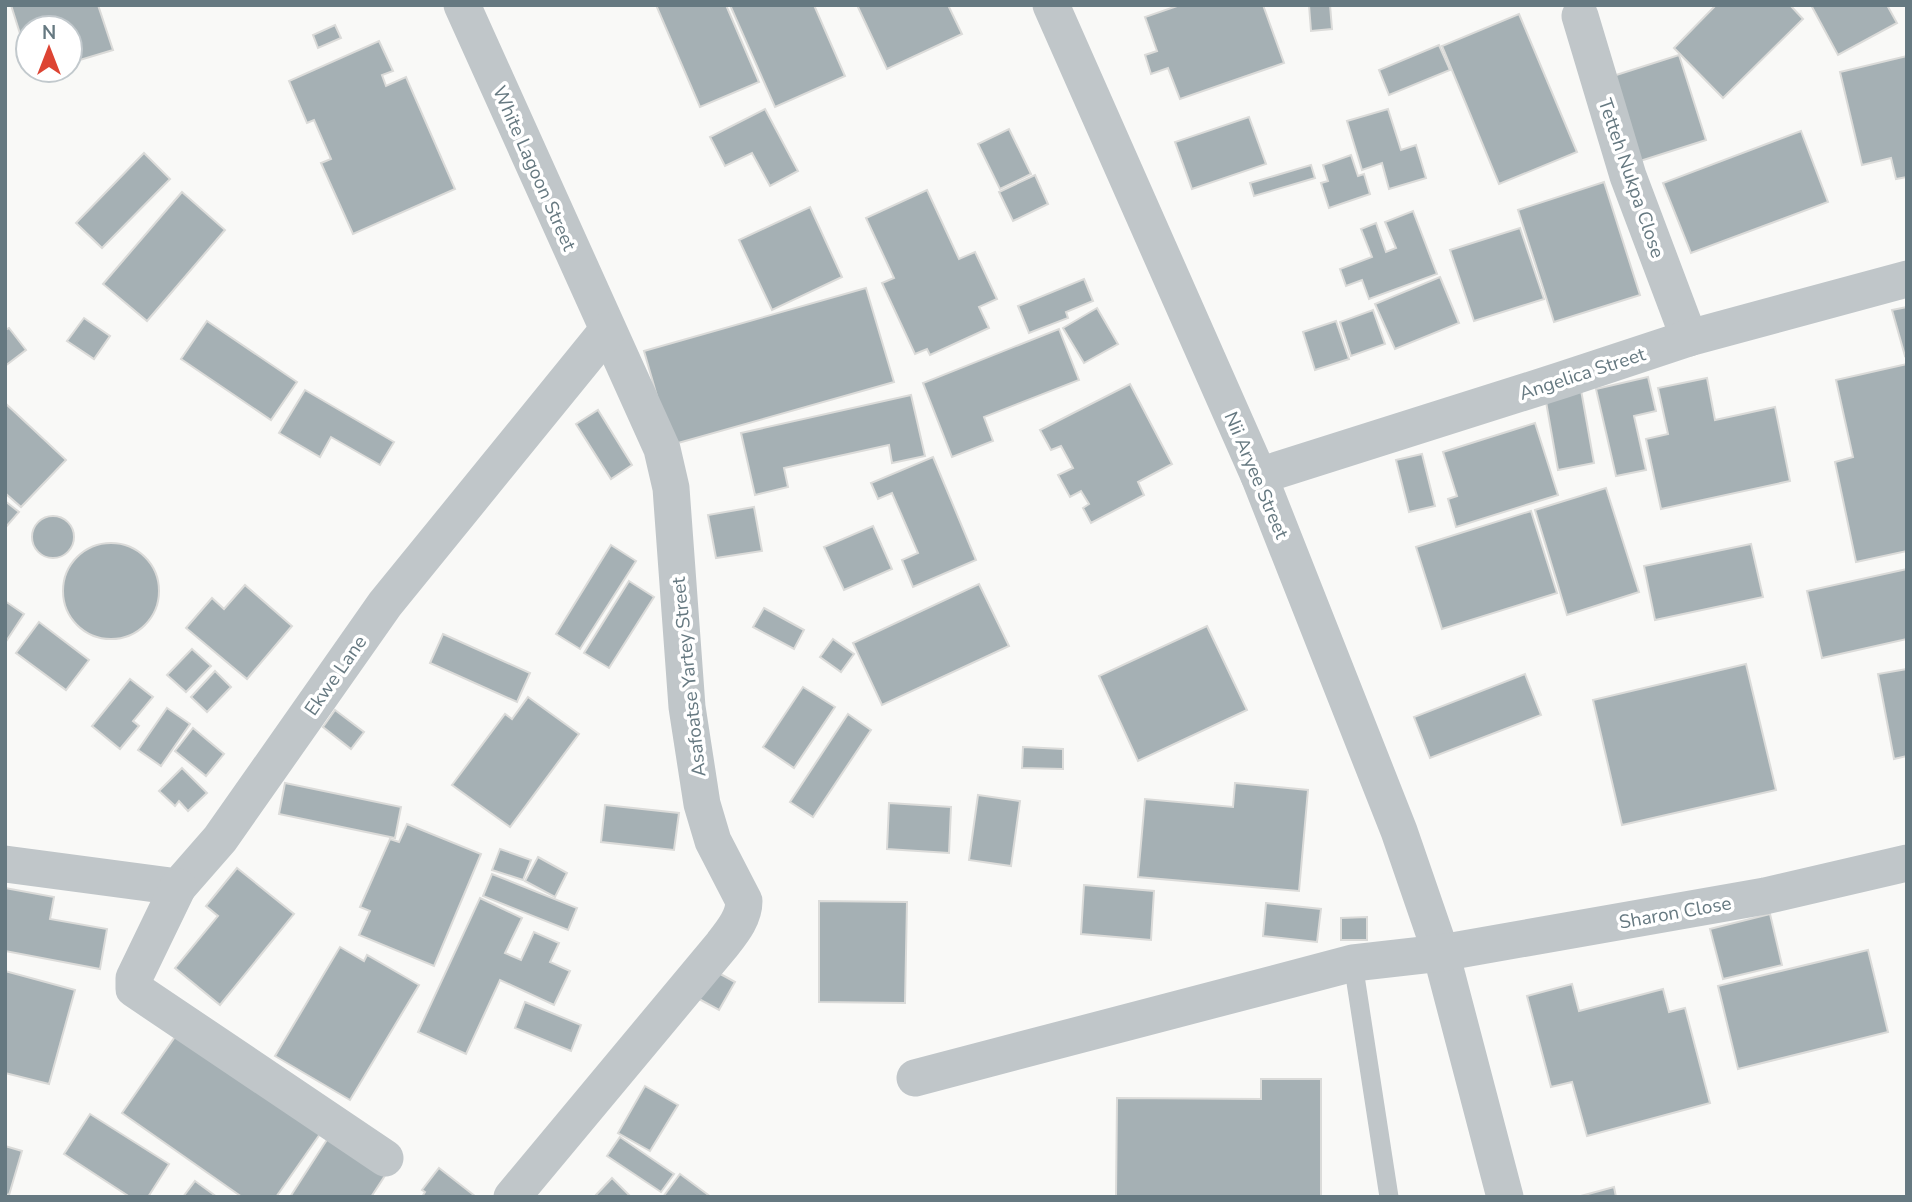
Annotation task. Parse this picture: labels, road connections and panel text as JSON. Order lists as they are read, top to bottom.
{
  "streets": {
    "street": [
      "White Lagoon Street",
      "Tetteh Nukpa Close",
      "Angelica Street",
      "Nii Aryee Street",
      "Ekwe Lane",
      "Asafoatse Yartey Street",
      "Sharon Close"
    ]
  },
  "crossings": [
    ["White Lagoon Street", "Ekwe Lane"],
    ["White Lagoon Street", "Asafoatse Yartey Street"],
    ["Tetteh Nukpa Close", "Angelica Street"],
    ["Angelica Street", "Nii Aryee Street"],
    ["Nii Aryee Street", "Sharon Close"],
    ["Ekwe Lane", "Asafoatse Yartey Street"]
  ],
  "north": "top"
}
